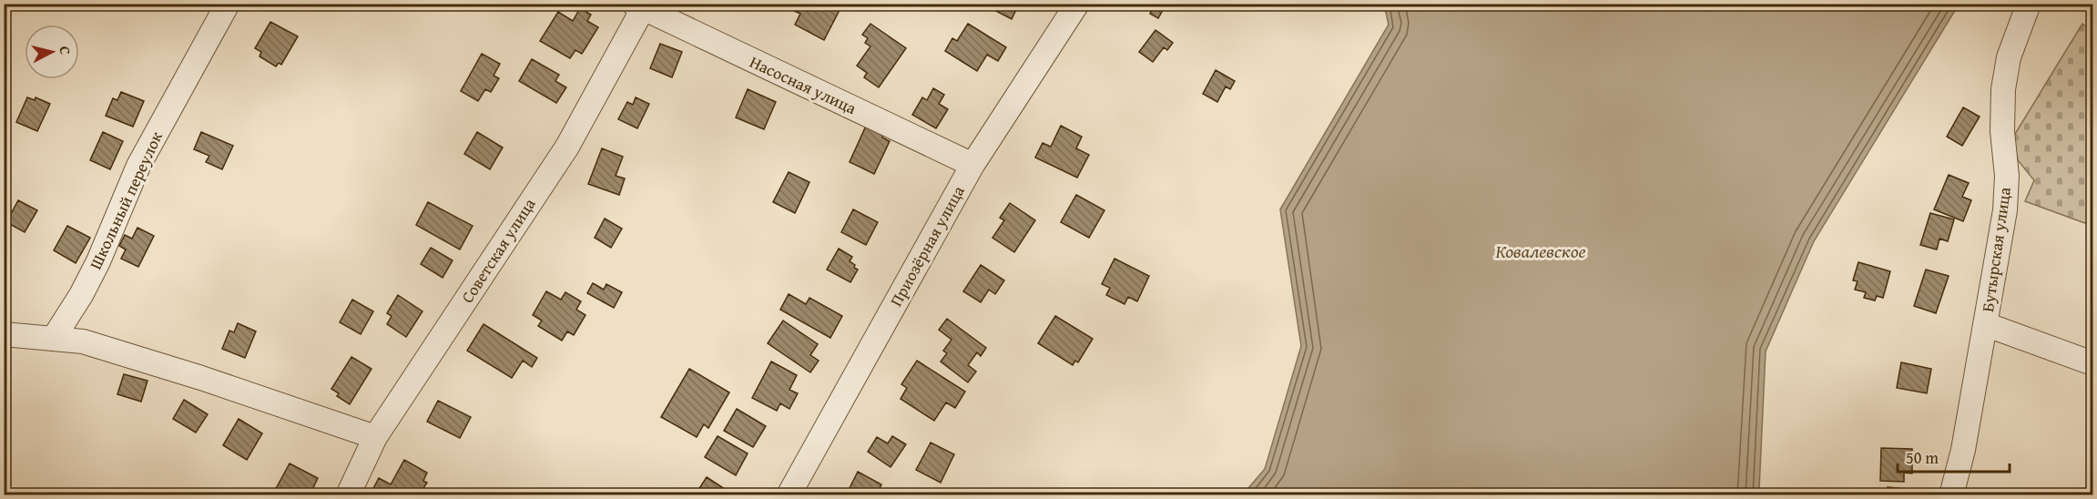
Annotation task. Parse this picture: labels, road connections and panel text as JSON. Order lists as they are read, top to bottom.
{
  "streets": {
    "street": [
      "Насосная улица",
      "Школьный переулок",
      "Приозёрная улица",
      "Бутырская улица",
      "Советская улица"
    ]
  },
  "crossings": [
    ["Насосная улица", "Приозёрная улица"],
    ["Насосная улица", "Советская улица"]
  ],
  "water": ["Ковалевское"],
  "scale_bar": "50 m",
  "north": "right"
}
